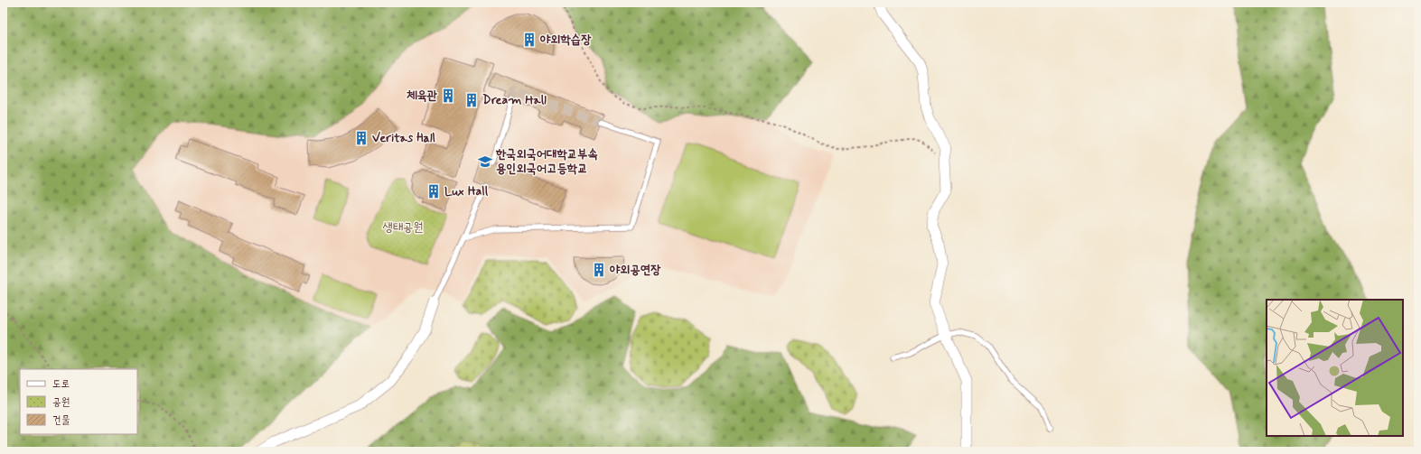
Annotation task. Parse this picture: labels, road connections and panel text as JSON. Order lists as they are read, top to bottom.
{
  "parks": ["생태공원"],
  "places": {
    "building": [
      "야외학습장",
      "체육관",
      "Dream Hall",
      "Veritas Hall",
      "Lux Hall",
      "야외공연장"
    ],
    "school or university": ["한국외국어대학교부속 용인외국어고등학교"]
  },
  "legend": ["도로", "공원", "건물"]
}
